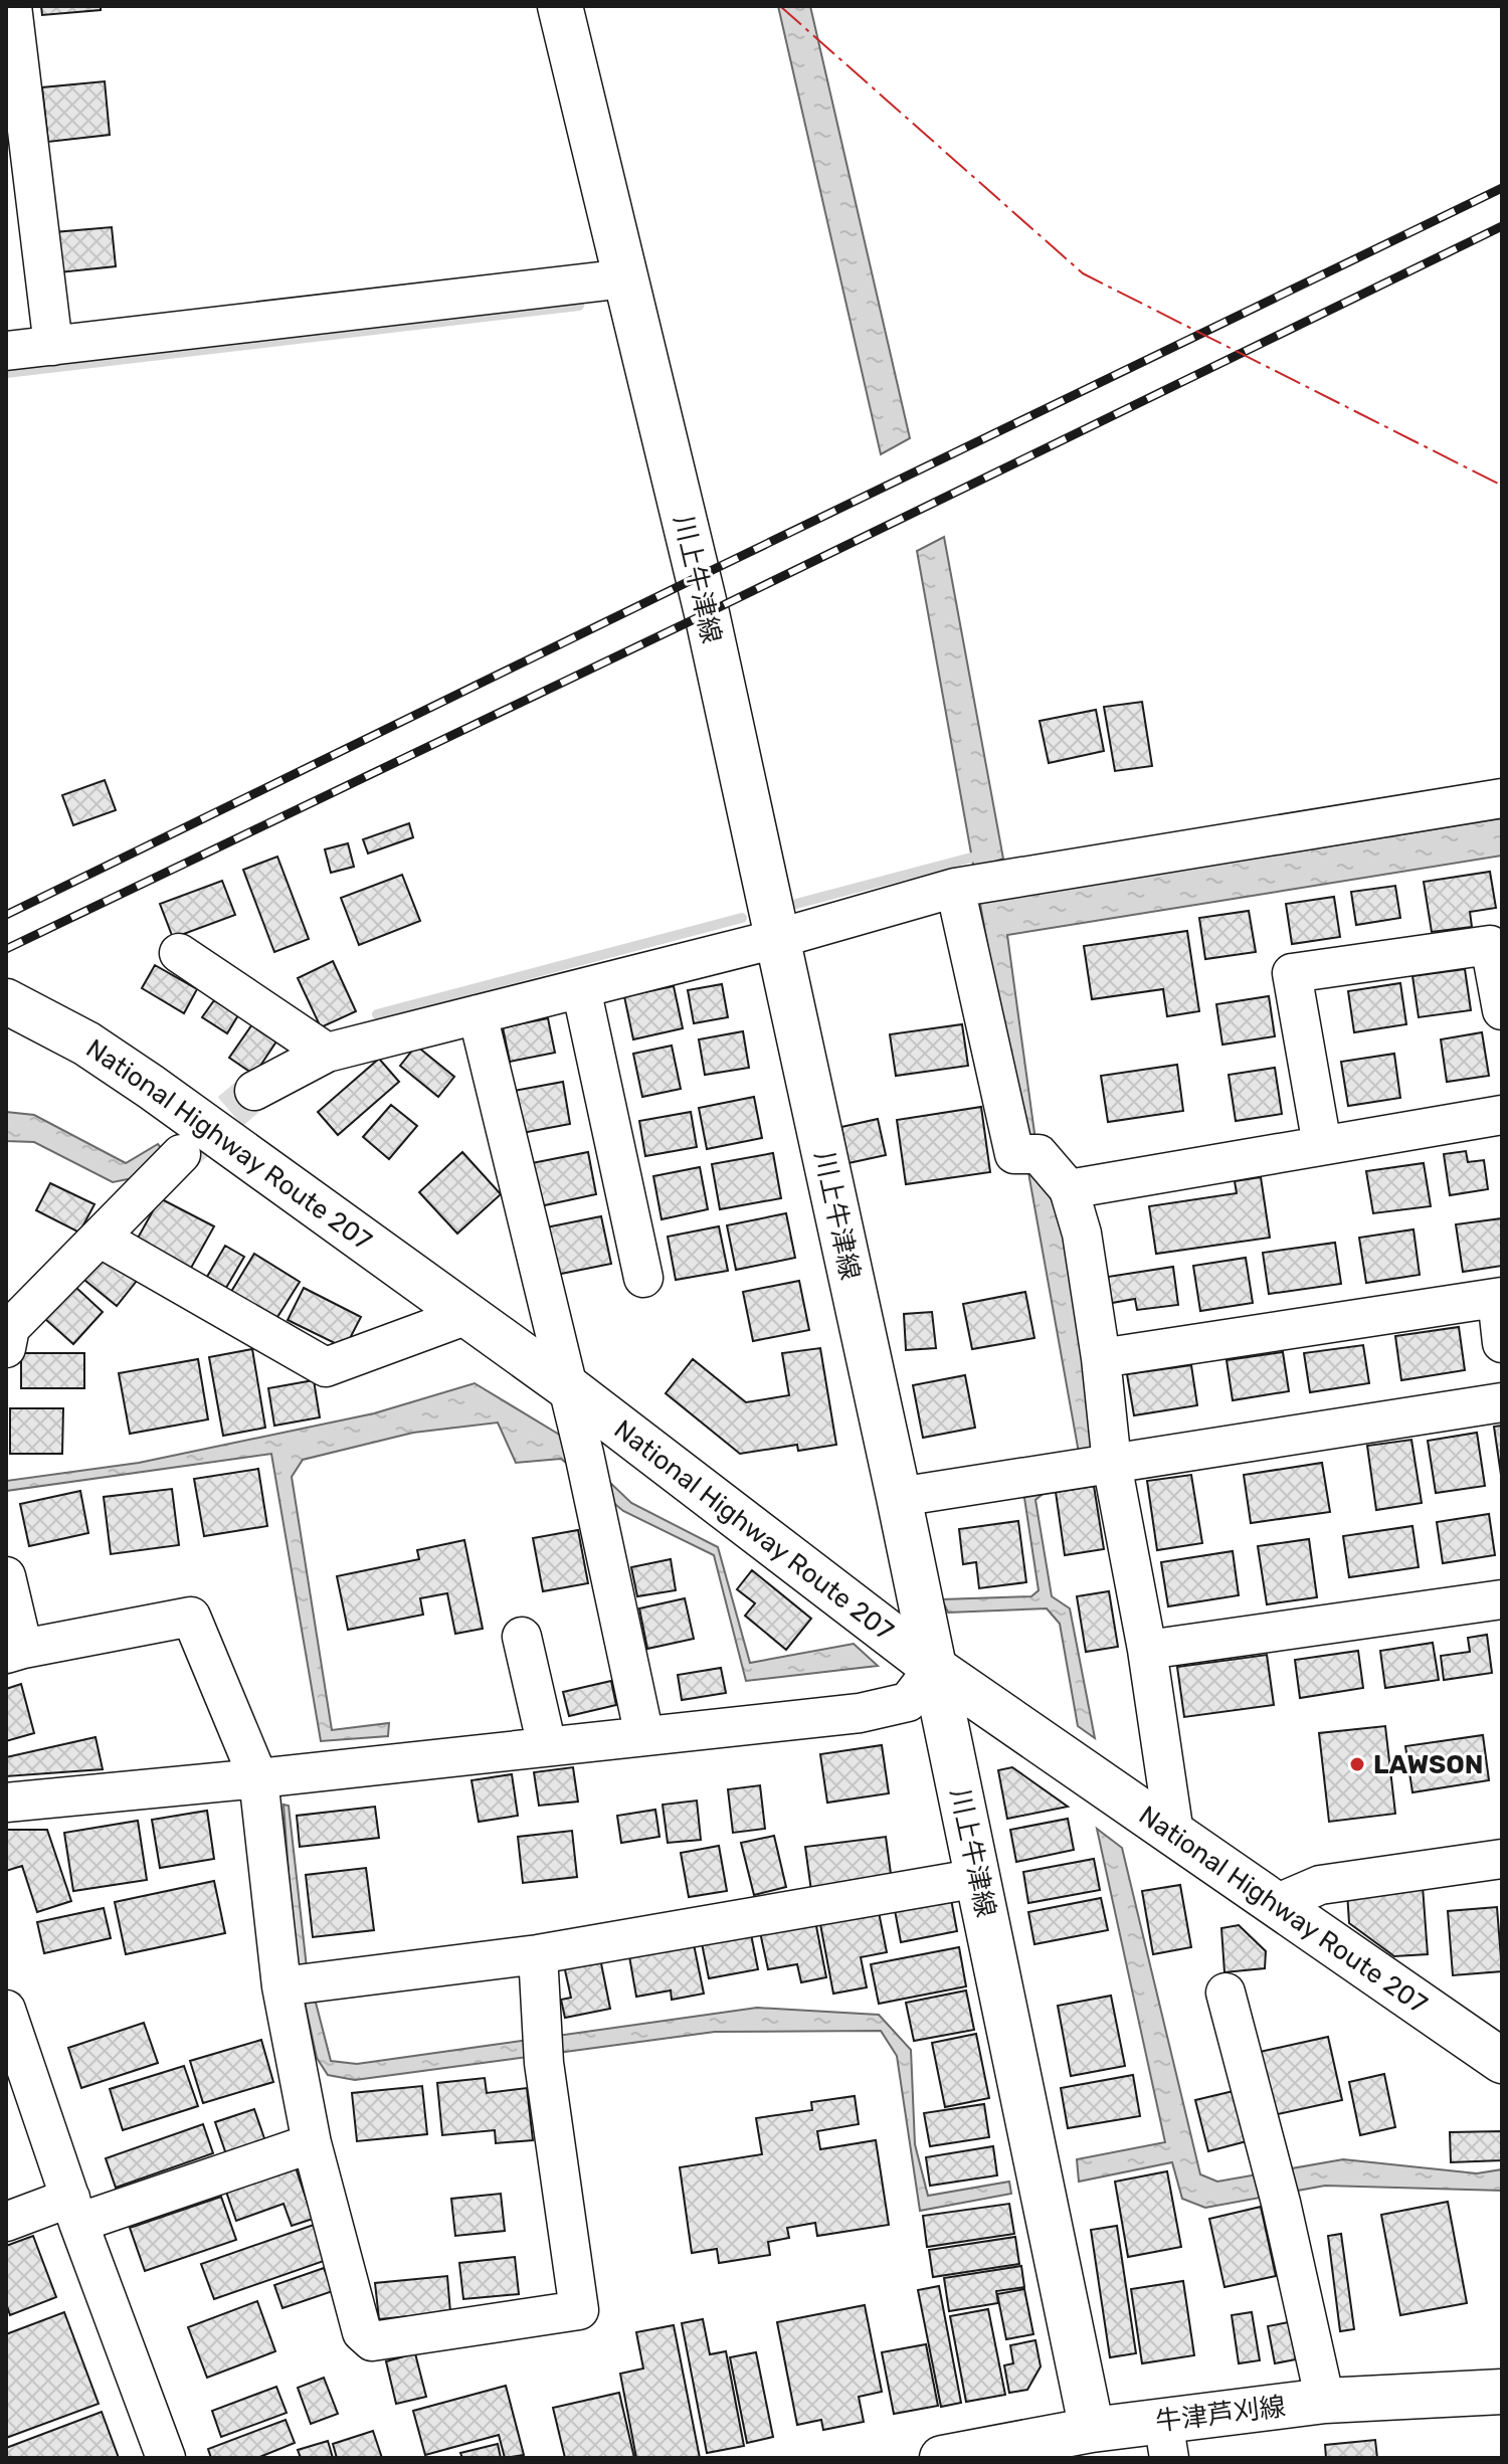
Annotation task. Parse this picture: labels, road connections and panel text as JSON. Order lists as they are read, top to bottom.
{
  "streets": {
    "main road": ["川上牛津線", "National Highway Route 207", "牛津芦刈線"]
  },
  "crossings": [
    ["川上牛津線", "National Highway Route 207"],
    ["川上牛津線", "牛津芦刈線"]
  ],
  "places": ["LAWSON"]
}
